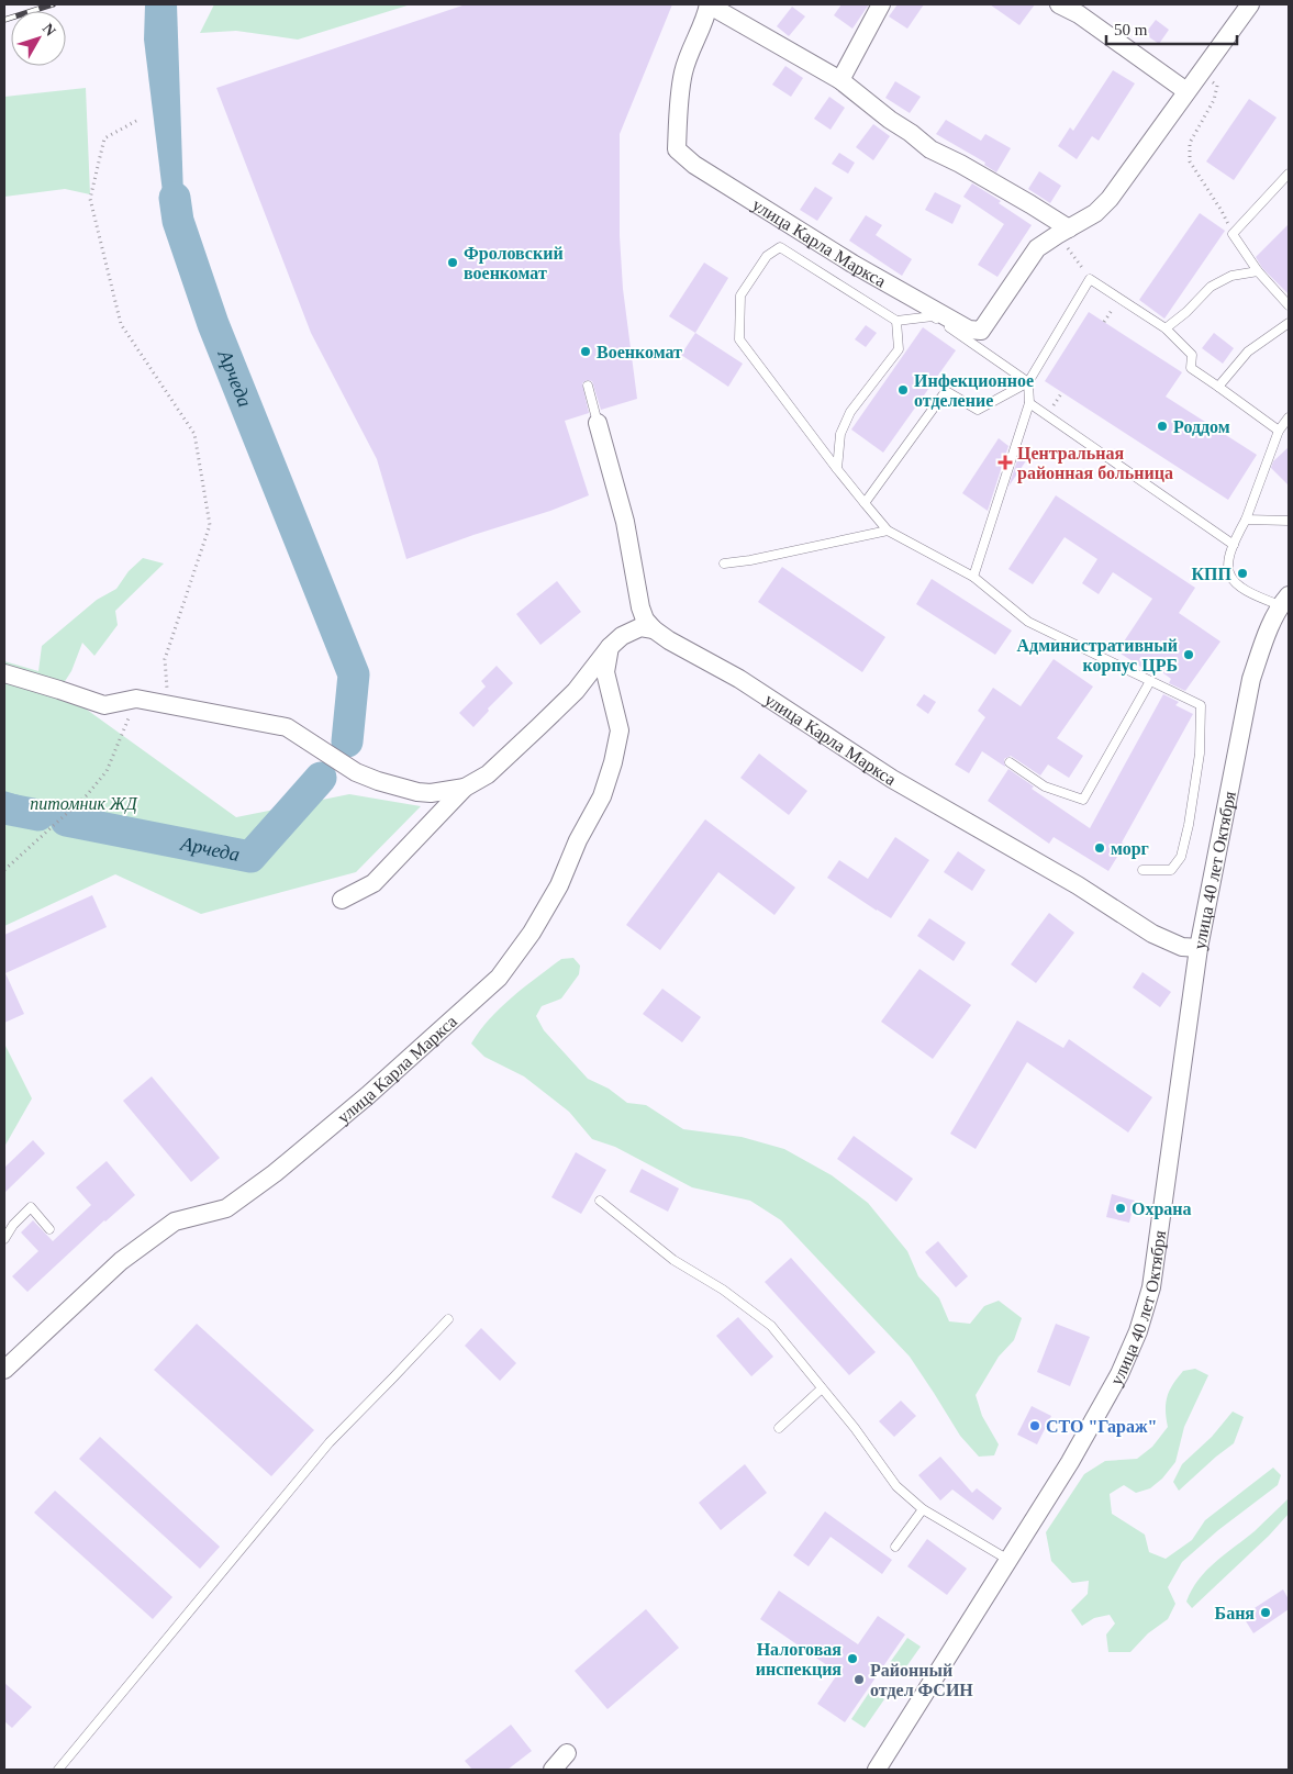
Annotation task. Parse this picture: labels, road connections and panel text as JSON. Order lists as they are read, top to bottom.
{
  "streets": {
    "street": ["улица Карла Маркса", "улица 40 лет Октября"]
  },
  "crossings": [
    ["улица Карла Маркса", "улица 40 лет Октября"]
  ],
  "water": ["Арчеда"],
  "parks": ["питомник ЖД"],
  "places": {
    "other": [
      "Фроловский военкомат",
      "Военкомат",
      "Инфекционное отделение",
      "Роддом",
      "КПП",
      "Административный корпус ЦРБ",
      "морг",
      "Охрана",
      "СТО \"Гараж\"",
      "Баня",
      "Налоговая инспекция",
      "Районный отдел ФСИН"
    ],
    "health": ["Центральная районная больница"]
  },
  "scale_bar": "50 m",
  "north": "top right"
}
